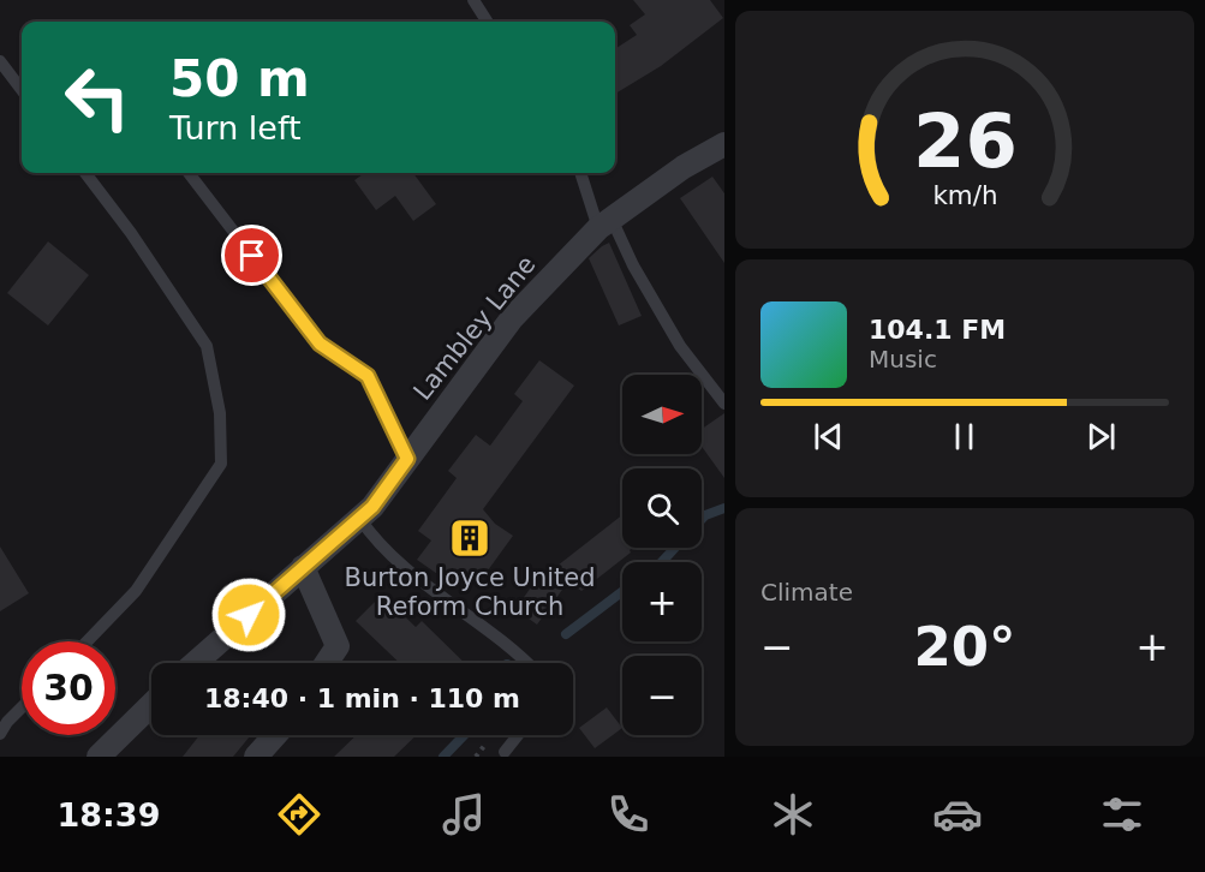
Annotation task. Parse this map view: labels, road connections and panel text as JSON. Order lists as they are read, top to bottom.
{
  "streets": {
    "street": ["Lambley Lane"]
  },
  "places": {
    "building": ["Burton Joyce United Reform Church"]
  },
  "north": "right",
  "page": {
    "turn": ["50 m", "Turn left"],
    "song": ["104.1 FM", "Music"],
    "map_buttons": ["+", "−"],
    "tile": "Climate",
    "heat": ["−", "20°", "+"],
    "limit": "30",
    "trip": "18:40 · 1 min · 110 m",
    "tabs": "18:39",
    "gauge": ["26", "km/h"]
  }
}
